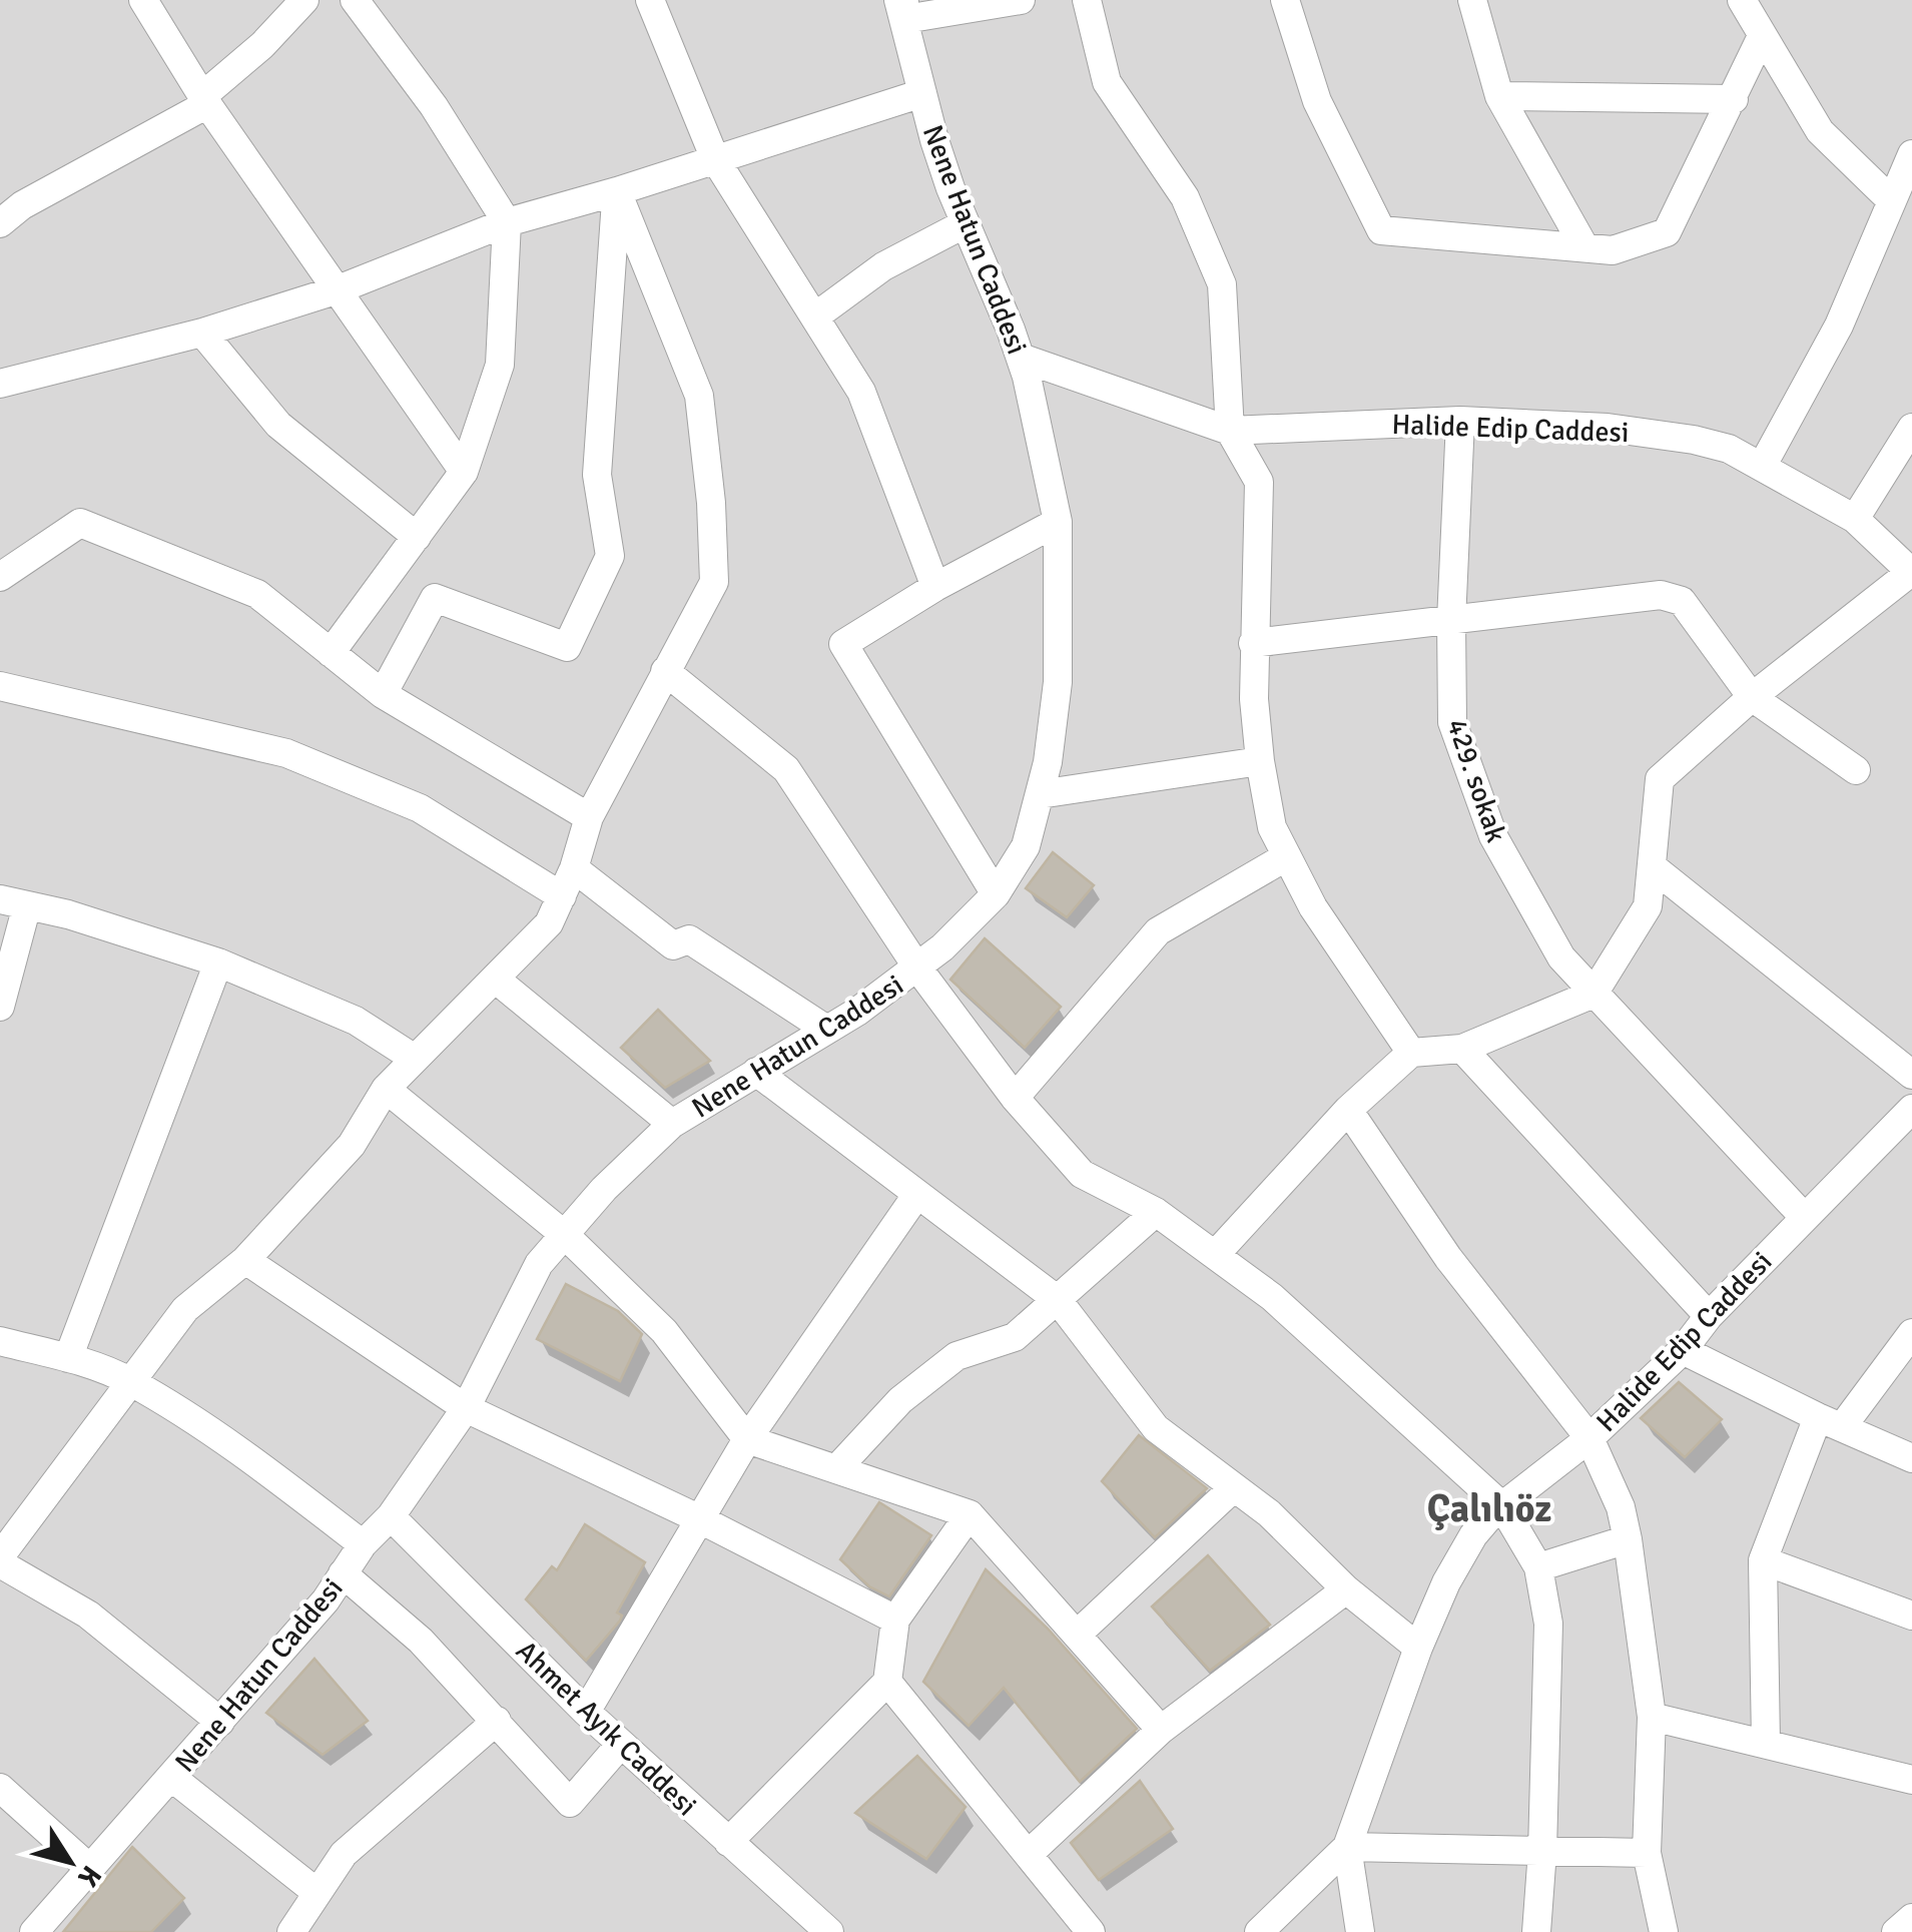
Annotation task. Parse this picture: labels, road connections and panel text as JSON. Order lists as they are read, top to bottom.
{
  "streets": {
    "street": [
      "Nene Hatun Caddesi",
      "Halide Edip Caddesi",
      "429. sokak",
      "Ahmet Ayık Caddesi"
    ]
  },
  "crossings": [
    ["Nene Hatun Caddesi", "Halide Edip Caddesi"],
    ["Nene Hatun Caddesi", "Ahmet Ayık Caddesi"],
    ["Halide Edip Caddesi", "429. sokak"]
  ],
  "districts": ["Çalılıöz"],
  "north": "bottom right"
}
